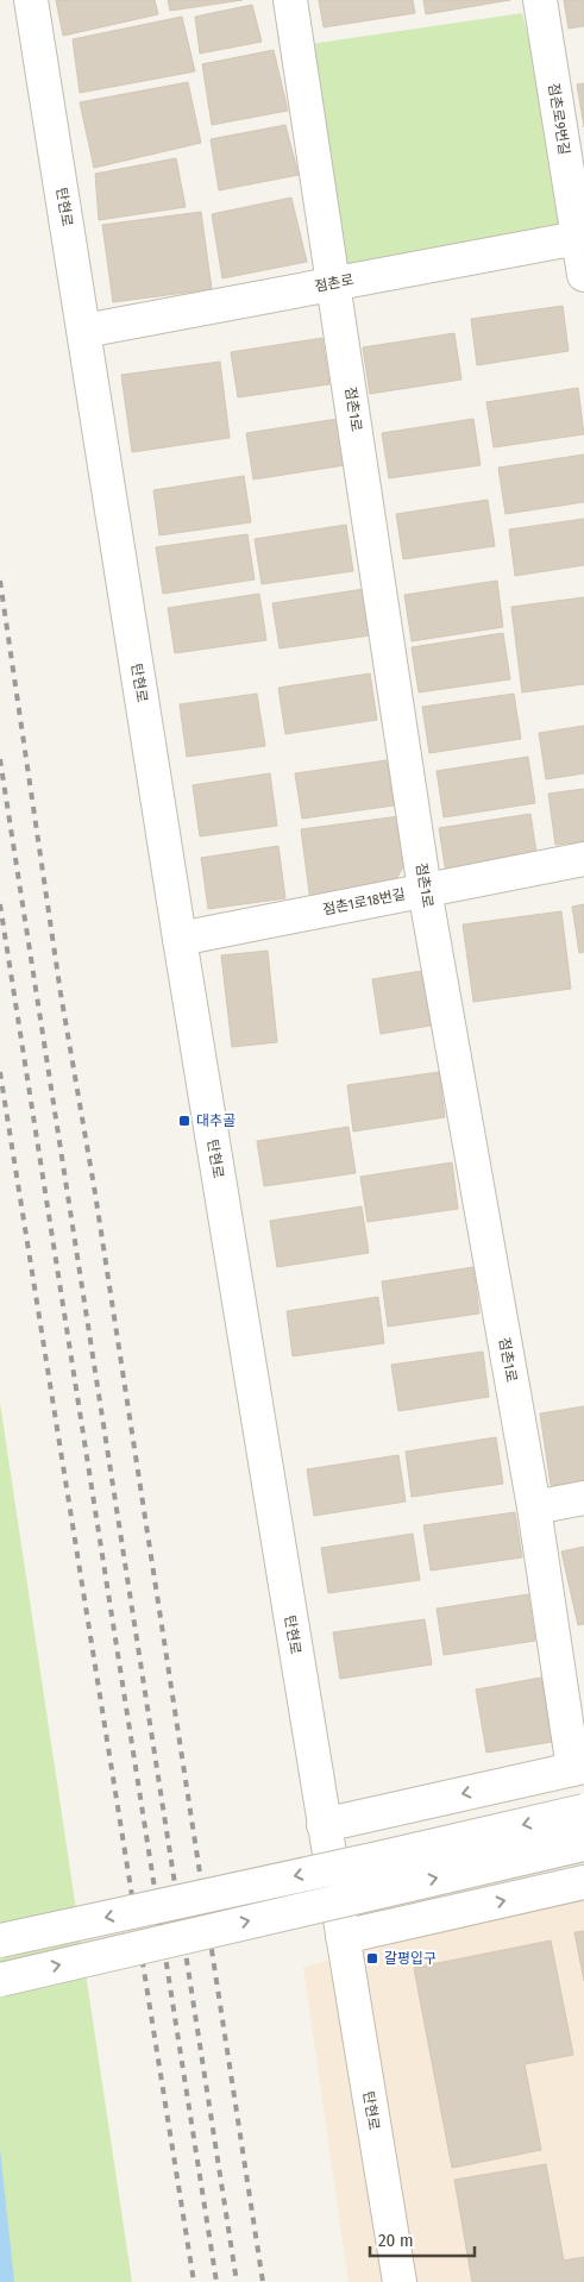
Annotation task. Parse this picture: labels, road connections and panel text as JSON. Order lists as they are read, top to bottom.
{
  "streets": {
    "street": [
      "점촌로9번길",
      "탄현로",
      "점촌로",
      "점촌1로",
      "점촌1로18번길"
    ]
  },
  "crossings": [
    ["점촌로9번길", "점촌로"],
    ["탄현로", "점촌로"],
    ["탄현로", "점촌1로18번길"],
    ["점촌로", "점촌1로"],
    ["점촌1로", "점촌1로18번길"]
  ],
  "places": {
    "transit": ["대추골", "갈평입구"]
  },
  "scale_bar": "20 m"
}
